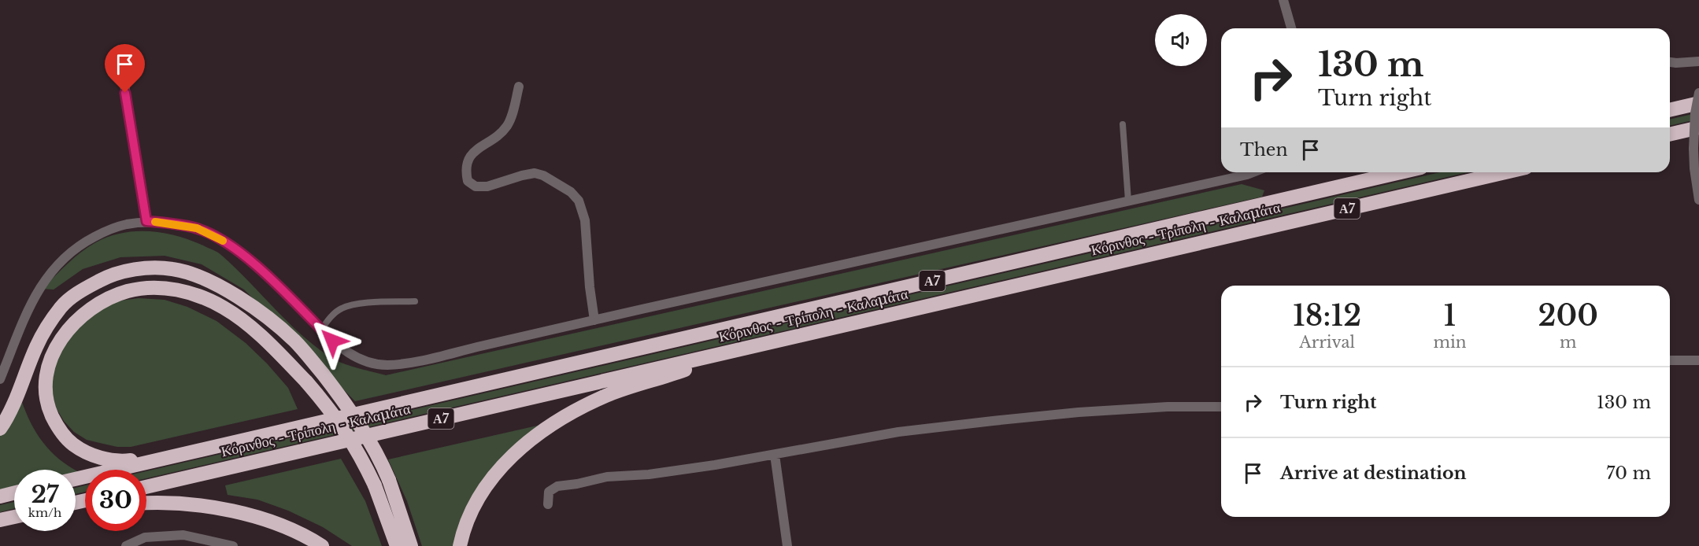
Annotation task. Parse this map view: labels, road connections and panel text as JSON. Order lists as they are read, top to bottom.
{
  "streets": {
    "highway": ["Α7", "Κόρινθος - Τρίπολη - Καλαμάτα"]
  },
  "page": {
    "turn": ["130 m", "Turn right"],
    "then": "Then",
    "eta": [
      "18:12",
      "Arrival",
      "1",
      "min",
      "200",
      "m"
    ],
    "list": [
      {
        "name": "Turn right",
        "value": "130 m"
      },
      {
        "name": "Arrive at destination",
        "value": "70 m"
      }
    ],
    "speed": "27 km/h",
    "limit": "30"
  }
}
